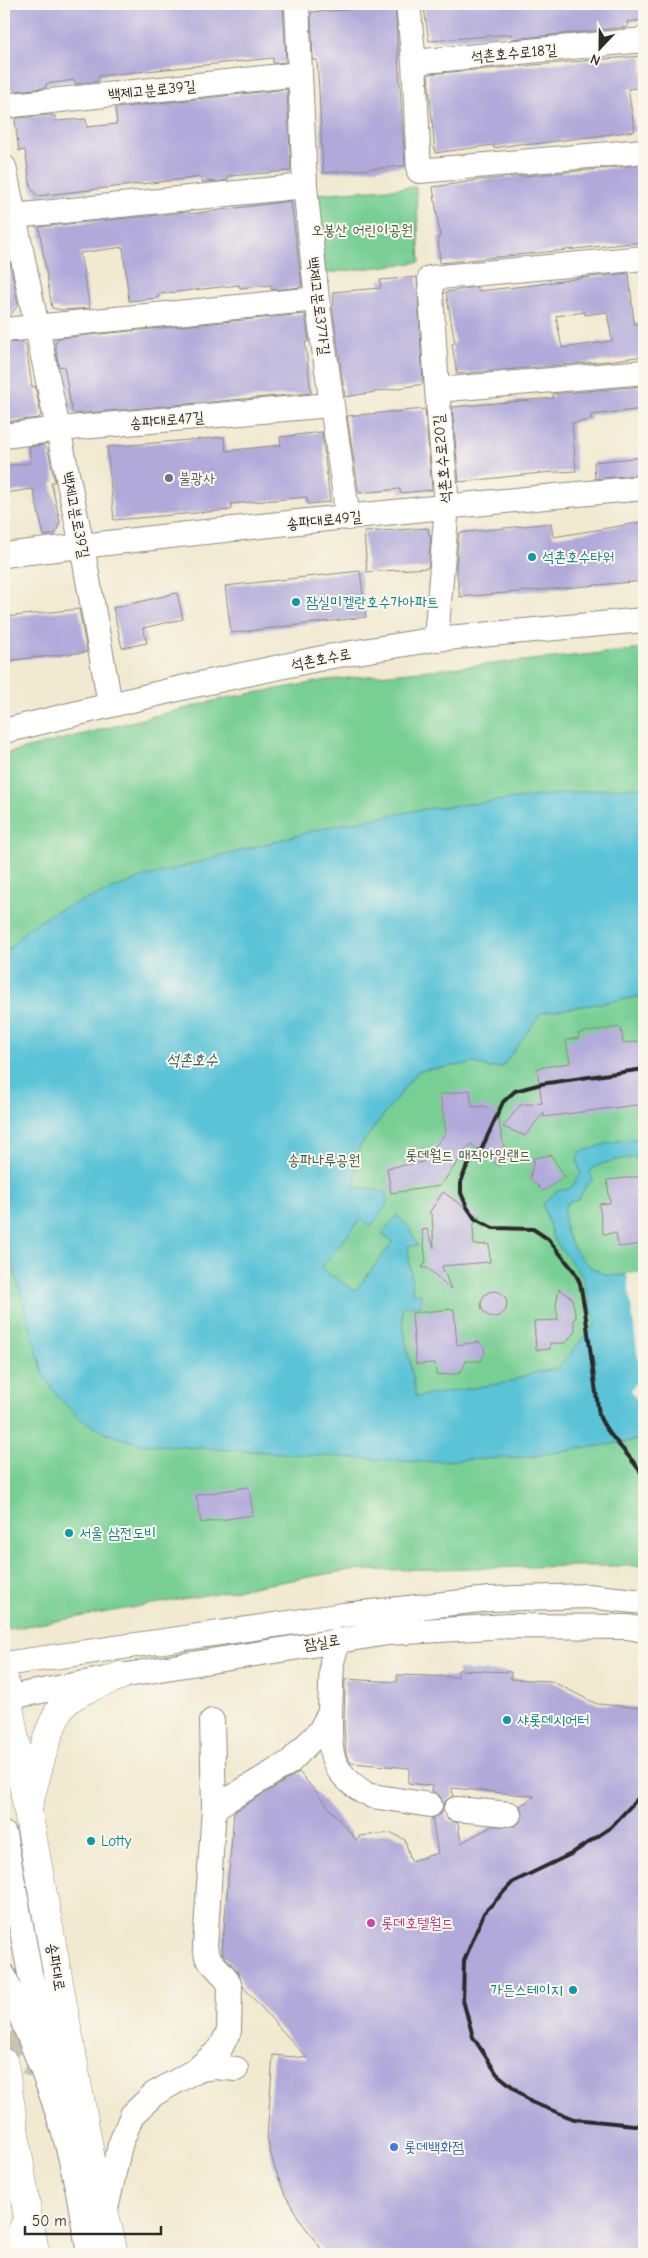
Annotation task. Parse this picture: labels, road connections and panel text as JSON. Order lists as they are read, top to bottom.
{
  "streets": {
    "main road": ["송파대로"],
    "street": [
      "석촌호수로18길",
      "백제고분로39길",
      "백제고분로37가길",
      "송파대로47길",
      "석촌호수로20길",
      "송파대로49길",
      "석촌호수로",
      "잠실로"
    ]
  },
  "crossings": [
    ["백제고분로39길", "백제고분로37가길"],
    ["백제고분로39길", "송파대로47길"],
    ["백제고분로39길", "송파대로49길"],
    ["백제고분로39길", "석촌호수로"],
    ["백제고분로37가길", "송파대로47길"],
    ["백제고분로37가길", "송파대로49길"],
    ["석촌호수로20길", "송파대로49길"],
    ["석촌호수로20길", "석촌호수로"],
    ["잠실로", "송파대로"]
  ],
  "water": ["석촌호수"],
  "parks": ["오봉산 어린이공원", "롯데월드 매직아일랜드", "송파나루공원"],
  "places": [
    "불광사",
    "석촌호수타워",
    "잠실미켈란호수가아파트",
    "서울 삼전도비",
    "샤롯데시어터",
    "Lotty",
    "롯데호텔월드",
    "가든스테이지",
    "롯데백화점"
  ],
  "scale_bar": "50 m",
  "north": "bottom"
}
